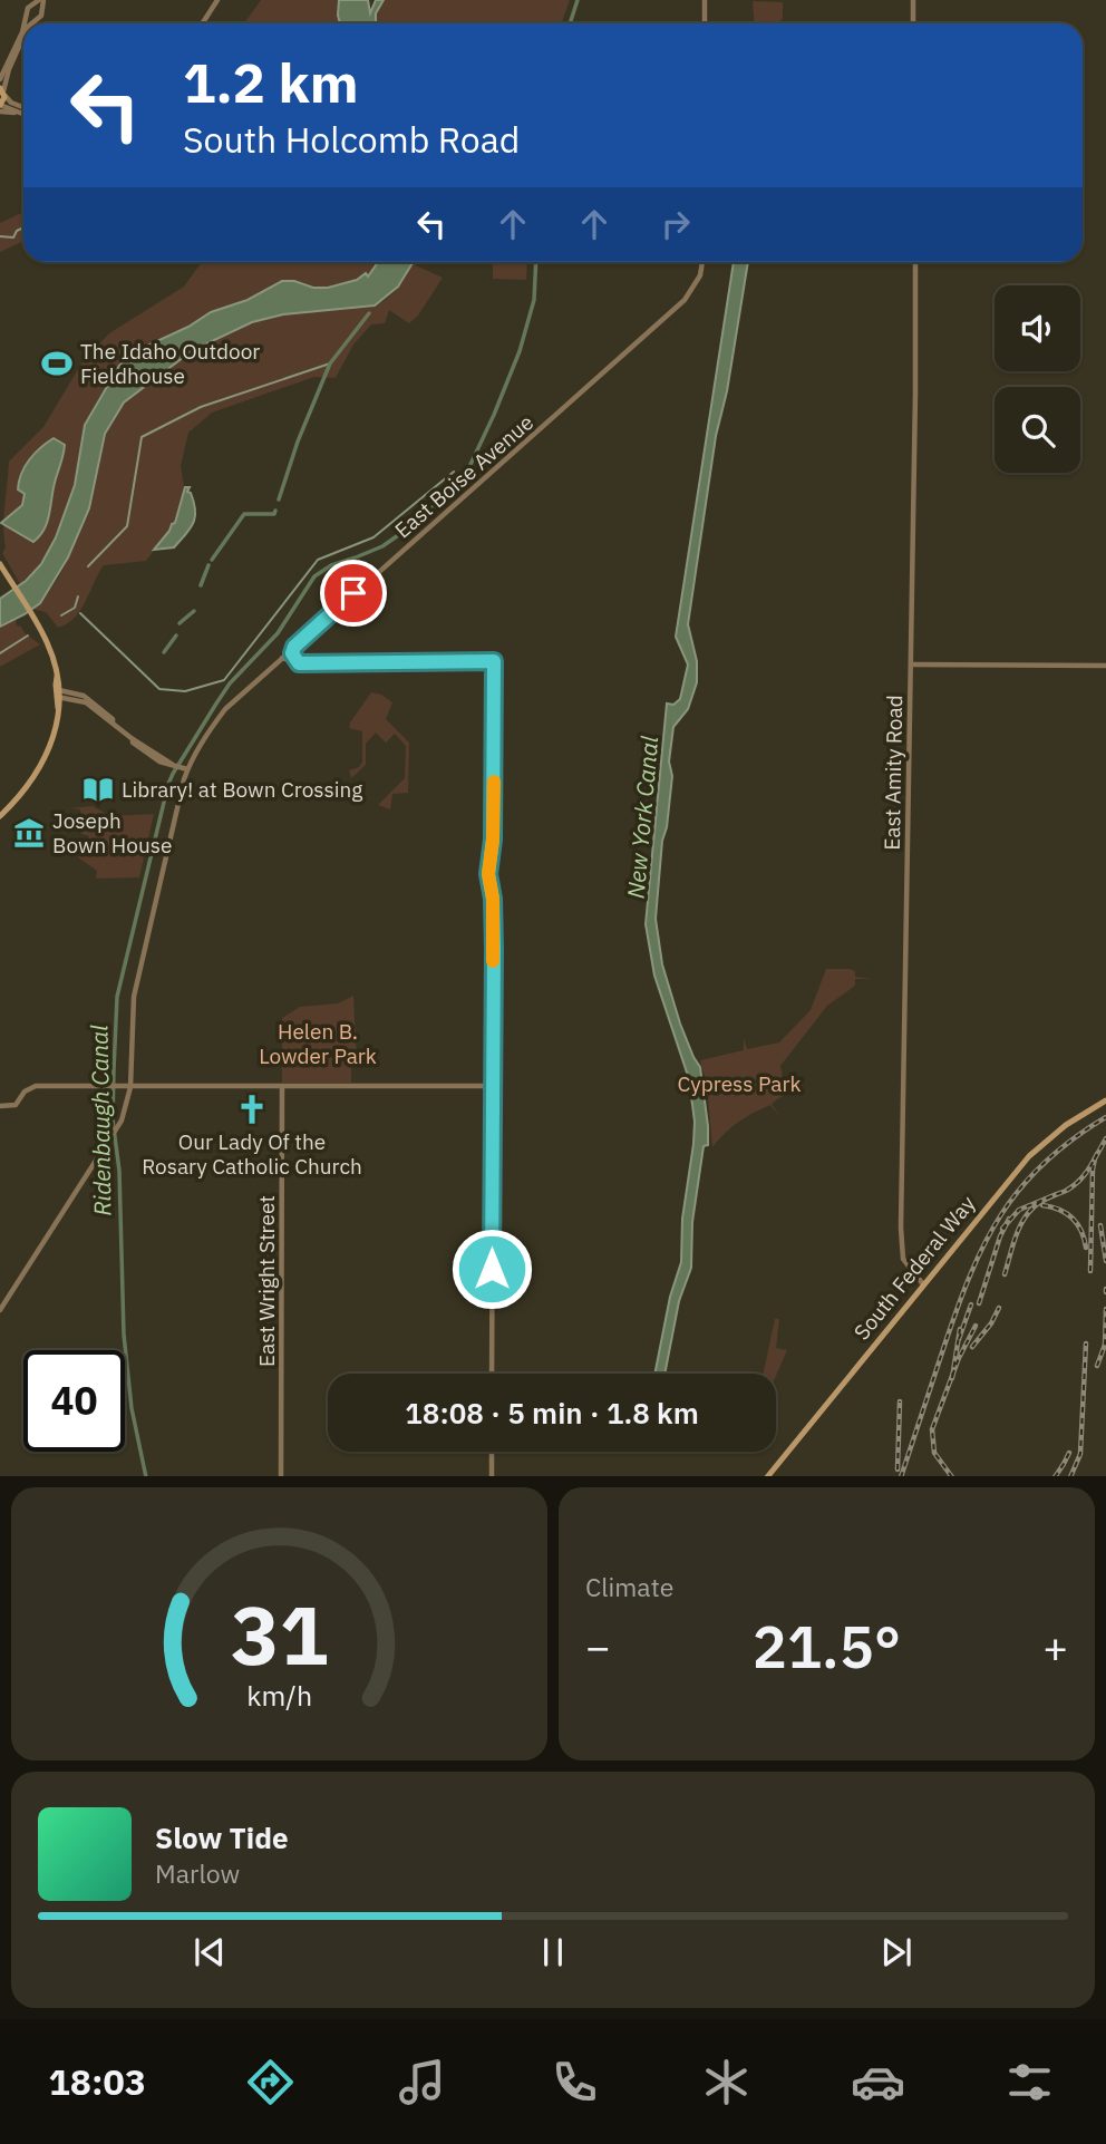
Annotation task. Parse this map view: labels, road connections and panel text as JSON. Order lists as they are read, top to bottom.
{
  "streets": {
    "main road": ["South Federal Way"],
    "street": ["East Boise Avenue", "East Amity Road", "East Wright Street"]
  },
  "crossings": [
    ["East Amity Road", "South Federal Way"]
  ],
  "water": ["New York Canal", "Ridenbaugh Canal"],
  "parks": ["Helen B. Lowder Park", "Cypress Park"],
  "places": {
    "sports": ["The Idaho Outdoor Fieldhouse"],
    "library": ["Library! at Bown Crossing"],
    "museum": ["Joseph Bown House"],
    "church": ["Our Lady Of the Rosary Catholic Church"]
  },
  "page": {
    "turn": ["1.2 km", "South Holcomb Road"],
    "limit": "40",
    "trip": "18:08 · 5 min · 1.8 km",
    "tile": "Climate",
    "heat": ["−", "21.5°", "+"],
    "song": ["Slow Tide", "Marlow"],
    "tabs": "18:03",
    "gauge": ["31", "km/h"]
  }
}
